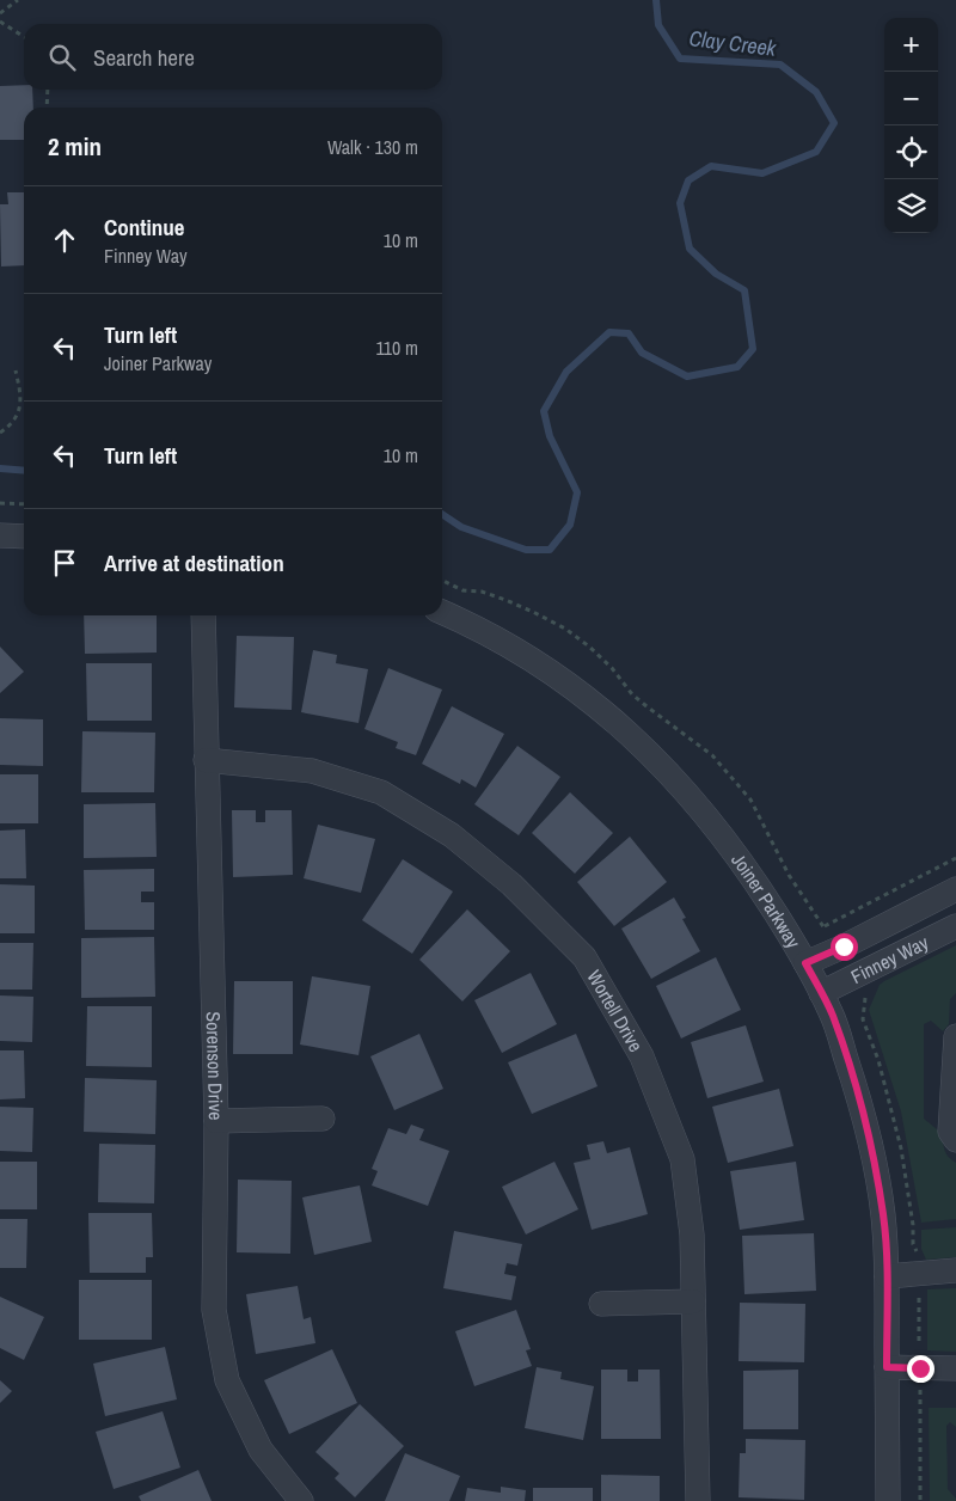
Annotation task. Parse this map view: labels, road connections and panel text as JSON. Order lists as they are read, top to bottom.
{
  "streets": {
    "street": [
      "Joiner Parkway",
      "Finney Way",
      "Wortell Drive",
      "Sorenson Drive"
    ]
  },
  "crossings": [
    ["Joiner Parkway", "Finney Way"],
    ["Wortell Drive", "Sorenson Drive"]
  ],
  "water": ["Clay Creek"],
  "page": {
    "map_buttons": ["+", "−"],
    "search": "Search here",
    "heading": ["2 min", "Walk · 130 m"],
    "list": [
      ["Continue", "Finney Way", "10 m"],
      ["Turn left", "Joiner Parkway", "110 m"],
      ["Turn left", "10 m"],
      "Arrive at destination"
    ]
  }
}
